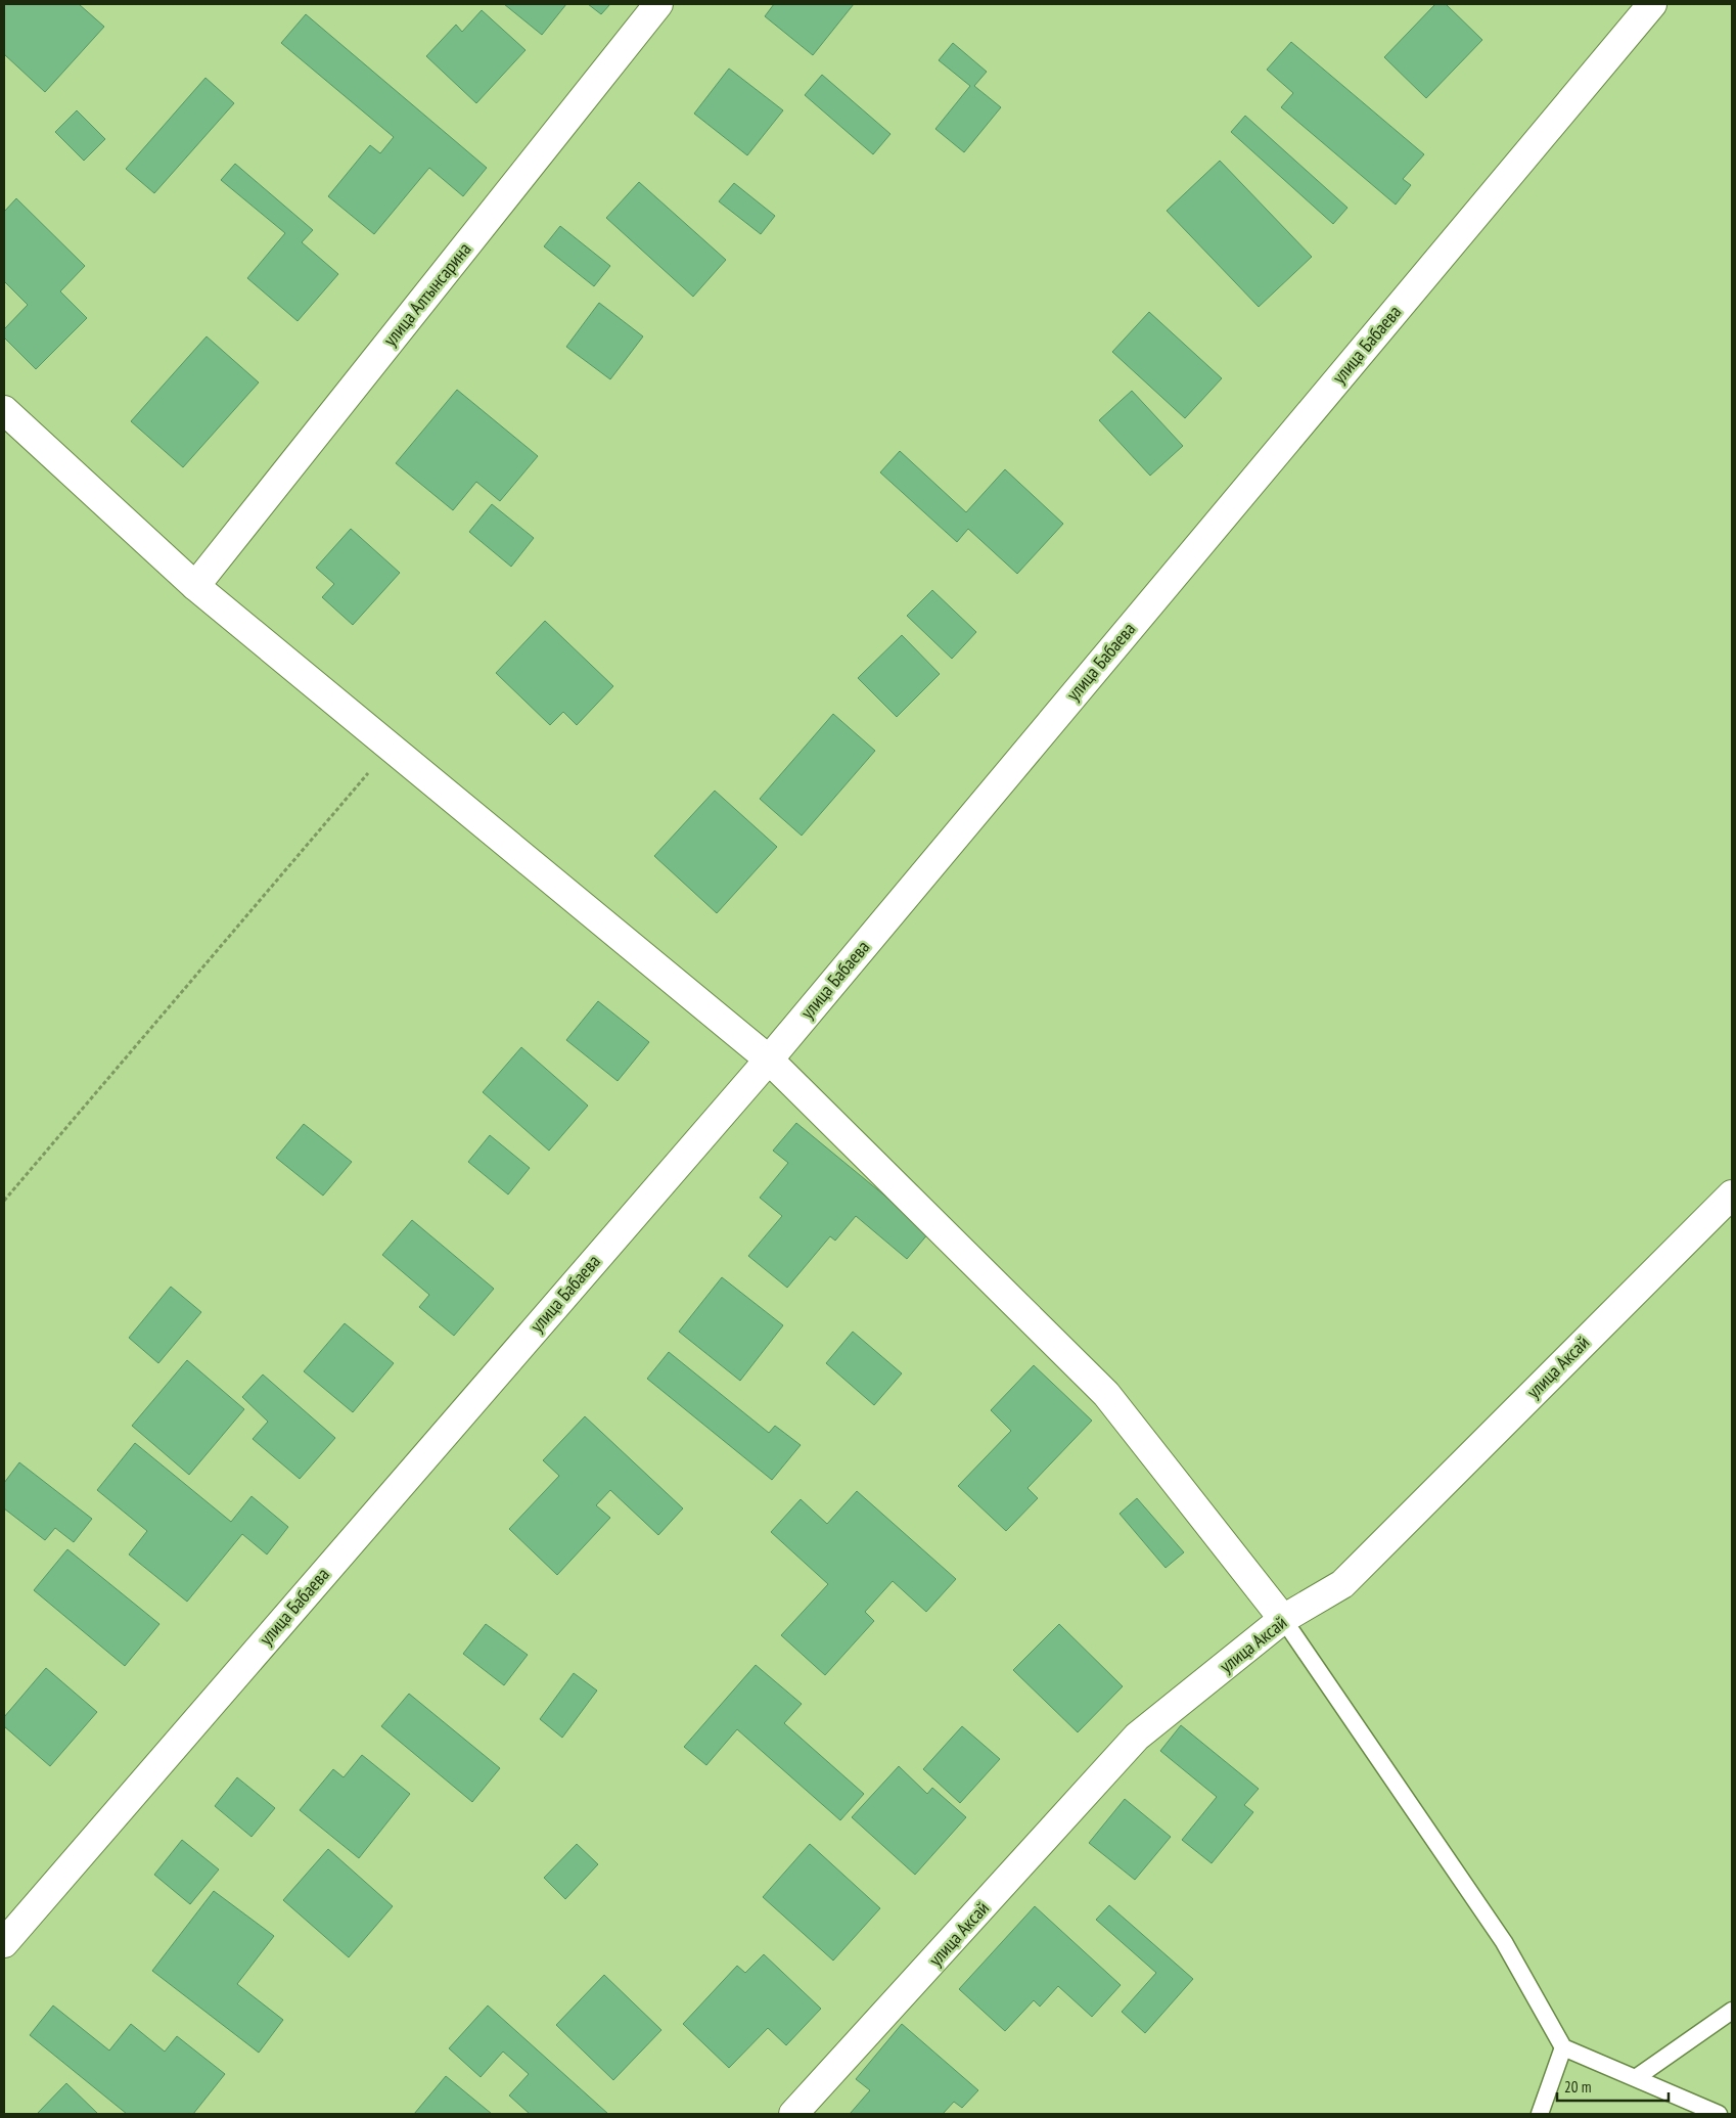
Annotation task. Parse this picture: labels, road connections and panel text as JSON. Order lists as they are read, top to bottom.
{
  "streets": {
    "street": ["улица Алтынсарина", "улица Бабаева", "улица Аксай"]
  },
  "scale_bar": "20 m"
}
